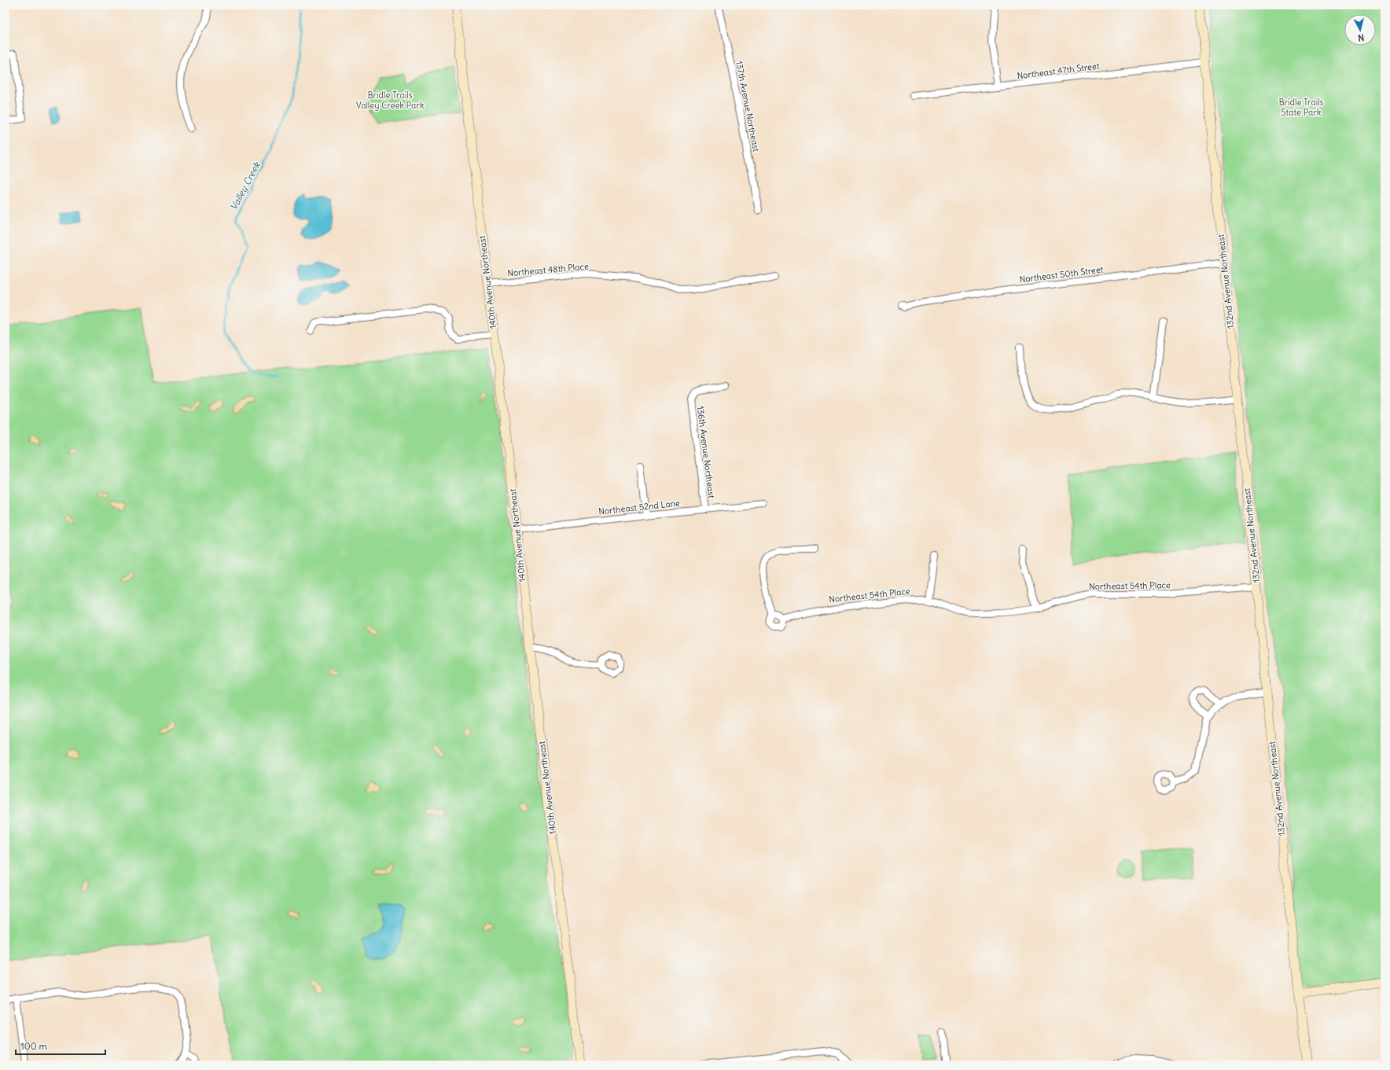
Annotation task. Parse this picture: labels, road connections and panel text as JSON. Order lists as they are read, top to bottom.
{
  "streets": {
    "street": [
      "Northeast 47th Street",
      "137th Avenue Northeast",
      "Northeast 48th Place",
      "Northeast 50th Street",
      "132nd Avenue Northeast",
      "140th Avenue Northeast",
      "136th Avenue Northeast",
      "Northeast 52nd Lane",
      "Northeast 54th Place"
    ]
  },
  "crossings": [
    ["Northeast 47th Street", "132nd Avenue Northeast"],
    ["Northeast 48th Place", "140th Avenue Northeast"],
    ["Northeast 50th Street", "132nd Avenue Northeast"],
    ["132nd Avenue Northeast", "Northeast 54th Place"],
    ["140th Avenue Northeast", "Northeast 52nd Lane"],
    ["136th Avenue Northeast", "Northeast 52nd Lane"]
  ],
  "water": ["Valley Creek"],
  "parks": ["Bridle Trails Valley Creek Park", "Bridle Trails State Park"],
  "scale_bar": "100 m",
  "north": "bottom"
}
